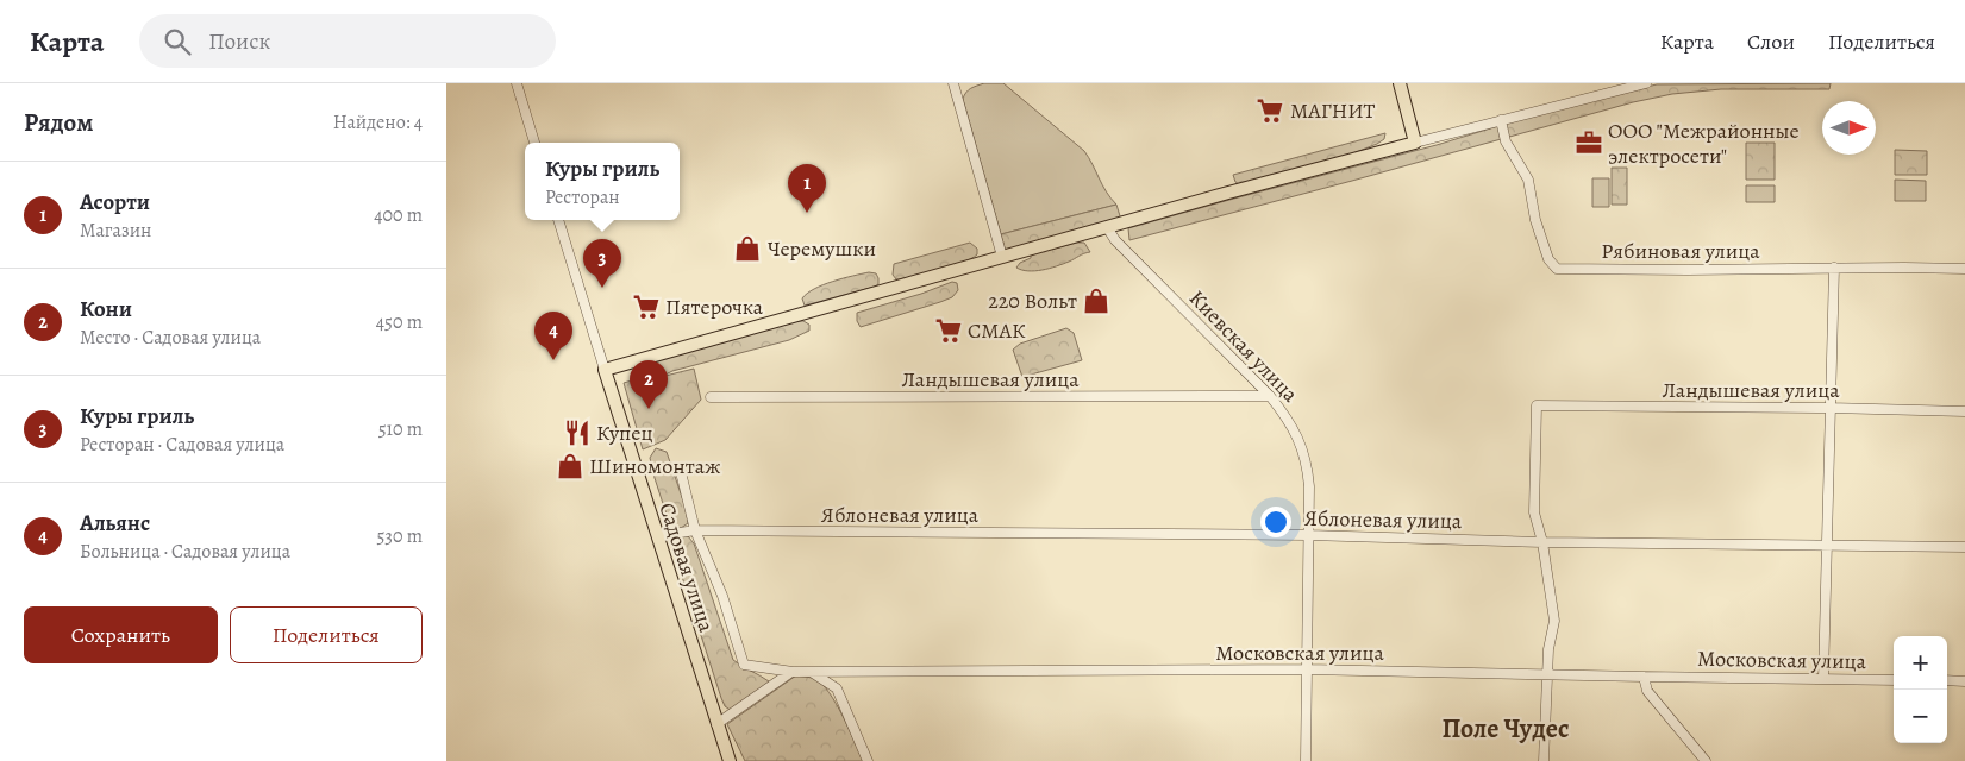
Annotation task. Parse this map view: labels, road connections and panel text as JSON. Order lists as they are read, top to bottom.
{
  "streets": {
    "main road": ["Садовая улица"],
    "street": [
      "Рябиновая улица",
      "Киевская улица",
      "Ландышевая улица",
      "Яблоневая улица",
      "Московская улица"
    ]
  },
  "crossings": [
    ["Киевская улица", "Ландышевая улица"],
    ["Киевская улица", "Яблоневая улица"],
    ["Киевская улица", "Московская улица"],
    ["Ландышевая улица", "Яблоневая улица"],
    ["Яблоневая улица", "Садовая улица"]
  ],
  "districts": ["Поле Чудес"],
  "places": {
    "supermarket": ["МАГНИТ", "Пятерочка", "СМАК"],
    "office": ["ООО \"Межрайонные электросети\""],
    "shop": ["Черемушки", "220 Вольт", "Шиномонтаж"],
    "restaurant": ["Купец"]
  },
  "north": "right",
  "page": {
    "header": "Карта",
    "search": "Поиск",
    "nav": ["Карта", "Слои", "Поделиться"],
    "heading": ["Рядом", "Найдено: 4"],
    "popup": ["Куры гриль", "Ресторан"],
    "list": [
      {
        "mark": "1",
        "name": "Асорти",
        "note": "Магазин",
        "value": "400 m"
      },
      {
        "mark": "2",
        "name": "Кони",
        "note": "Место · Садовая улица",
        "value": "450 m"
      },
      {
        "mark": "3",
        "name": "Куры гриль",
        "note": "Ресторан · Садовая улица",
        "value": "510 m"
      },
      {
        "mark": "4",
        "name": "Альянс",
        "note": "Больница · Садовая улица",
        "value": "530 m"
      }
    ],
    "pins": [
      "1",
      "3",
      "4",
      "2"
    ],
    "buttons": ["Сохранить", "Поделиться"],
    "map_buttons": ["+", "−"]
  }
}
